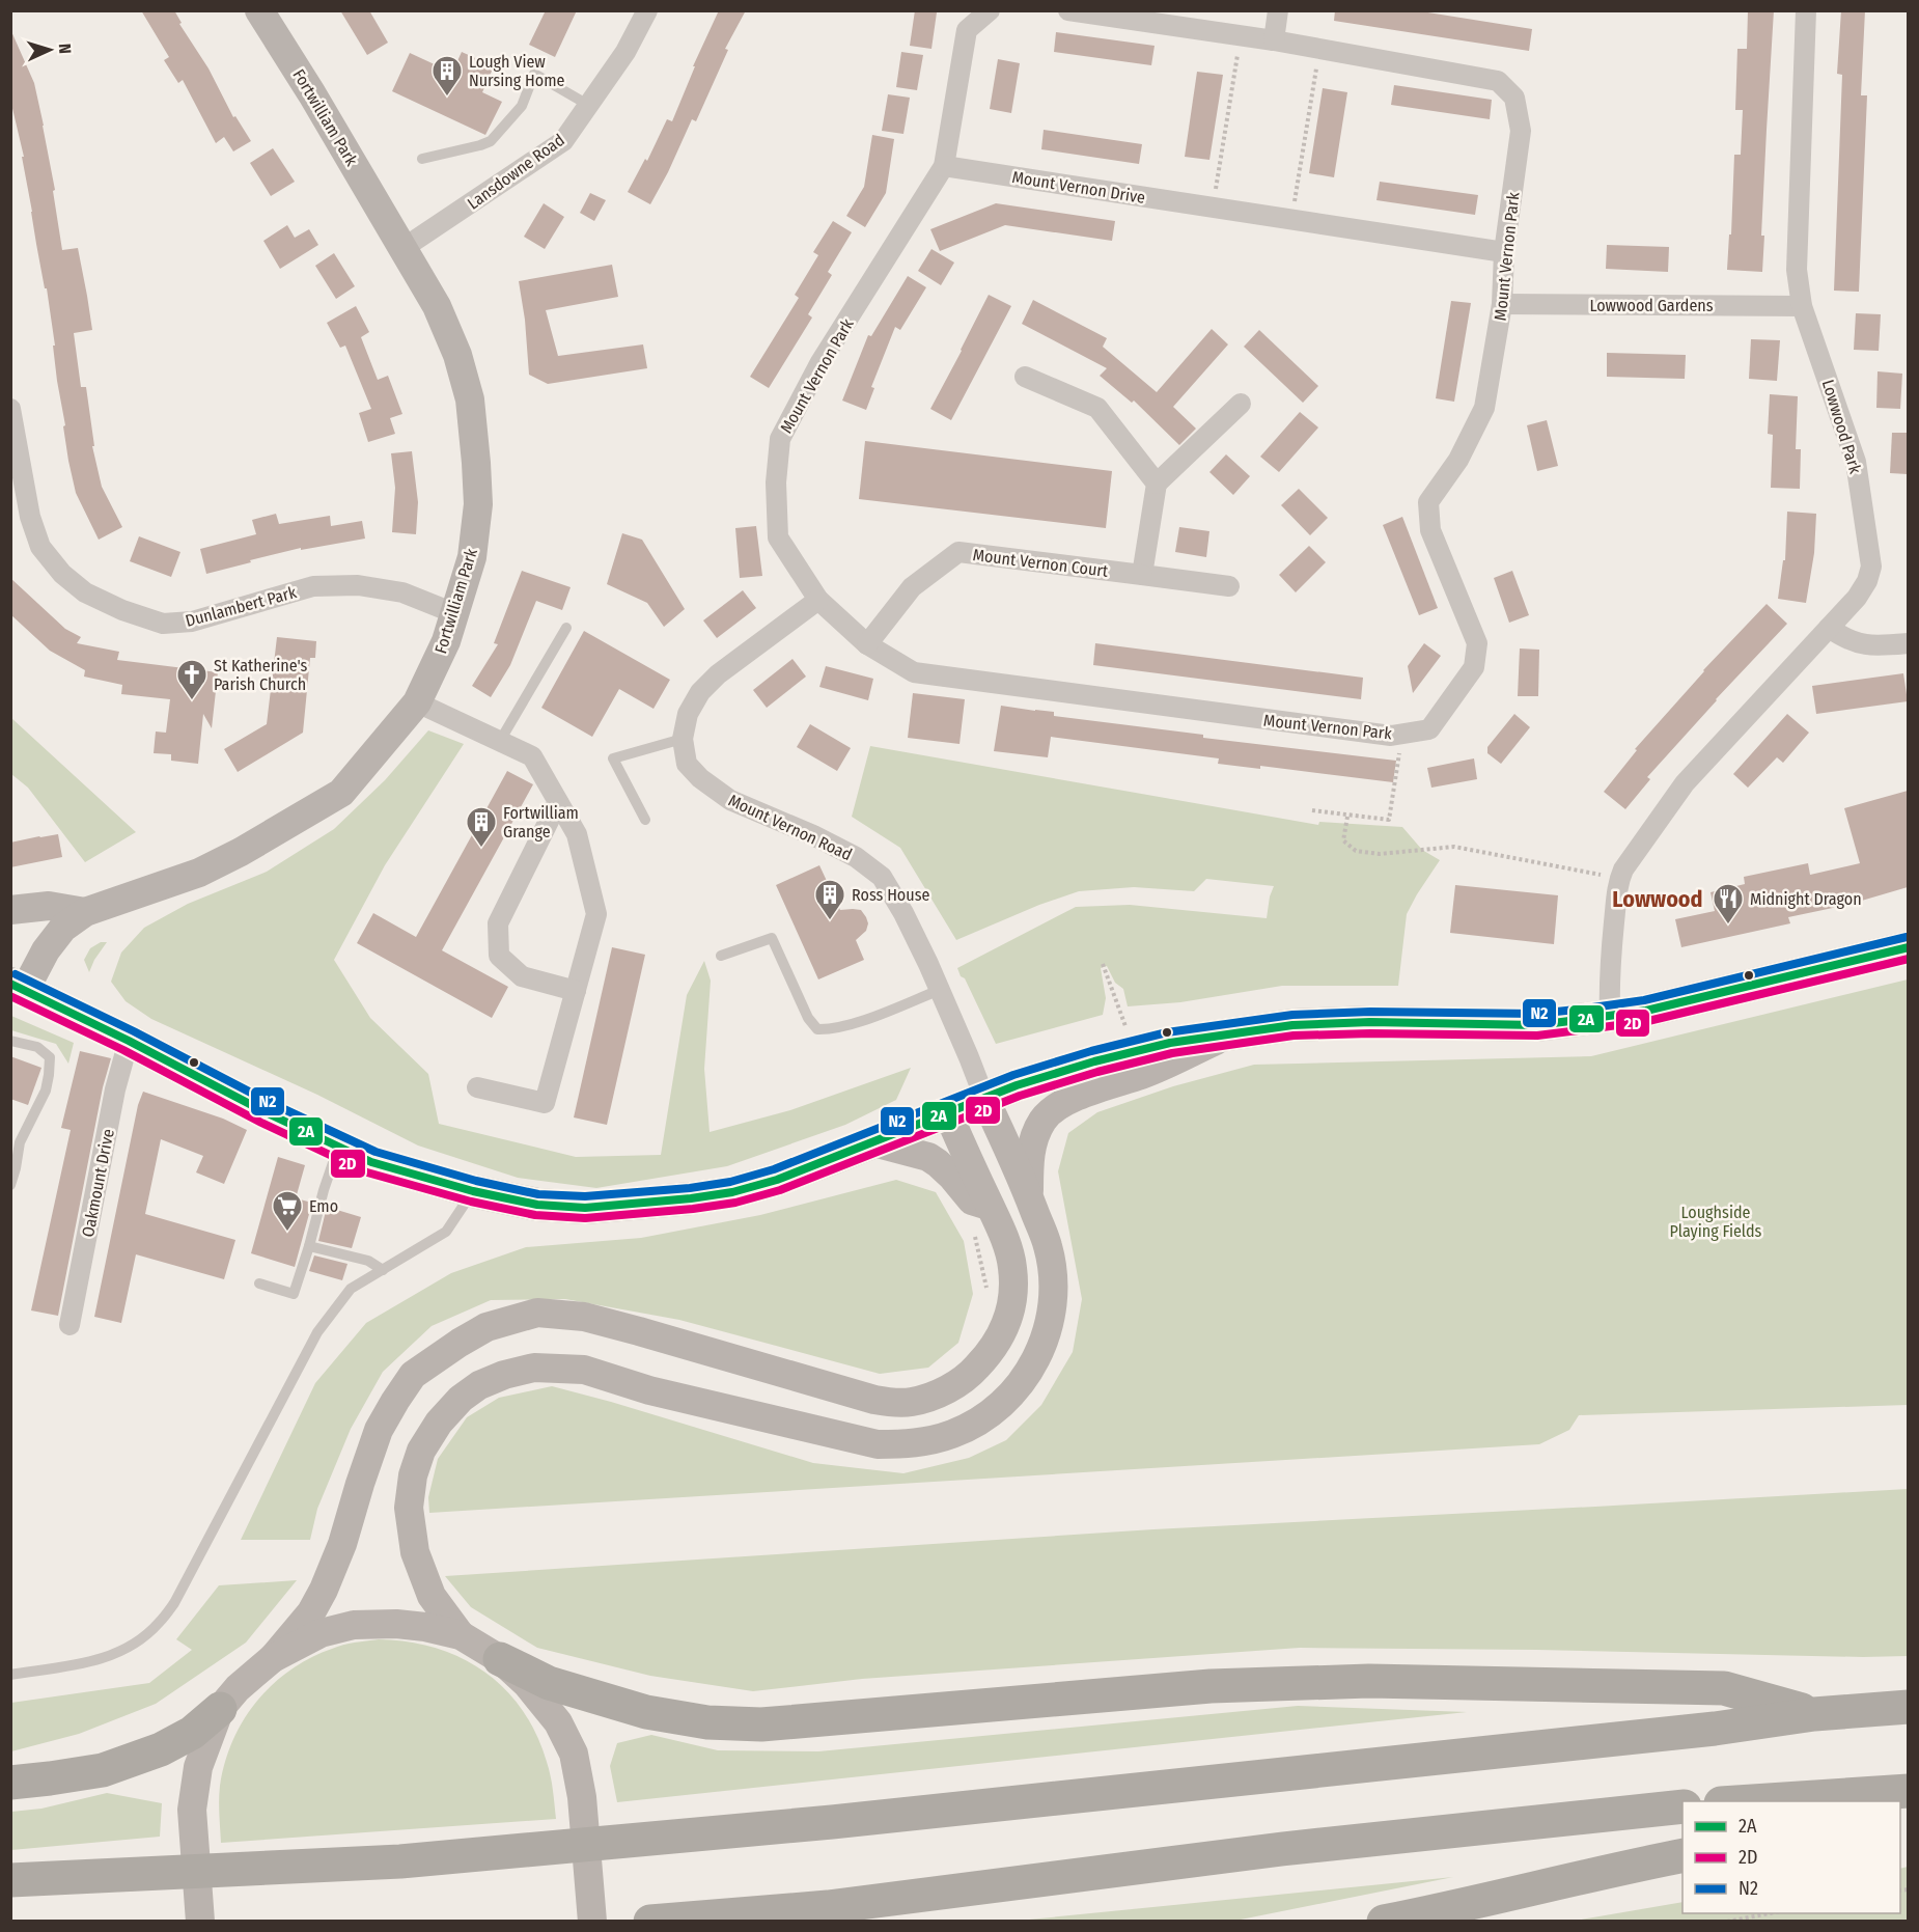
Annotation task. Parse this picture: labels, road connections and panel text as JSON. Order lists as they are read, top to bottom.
{
  "streets": {
    "street": [
      "Fortwilliam Park",
      "Lansdowne Road",
      "Mount Vernon Drive",
      "Mount Vernon Park",
      "Lowwood Gardens",
      "Lowwood Park",
      "Mount Vernon Court",
      "Dunlambert Park",
      "Mount Vernon Road",
      "Oakmount Drive"
    ]
  },
  "crossings": [
    ["Fortwilliam Park", "Lansdowne Road"],
    ["Fortwilliam Park", "Dunlambert Park"],
    ["Mount Vernon Drive", "Mount Vernon Park"],
    ["Mount Vernon Park", "Lowwood Gardens"],
    ["Mount Vernon Park", "Mount Vernon Court"],
    ["Lowwood Gardens", "Lowwood Park"]
  ],
  "districts": ["Lowwood"],
  "parks": ["Loughside Playing Fields"],
  "places": {
    "building": ["Lough View Nursing Home", "Fortwilliam Grange", "Ross House"],
    "church": ["St Katherine's Parish Church"],
    "restaurant": ["Midnight Dragon"],
    "supermarket": ["Emo"]
  },
  "lines": ["transit line N2", "transit line 2A", "transit line 2D"],
  "legend": ["2A", "2D", "N2"],
  "north": "right"
}
